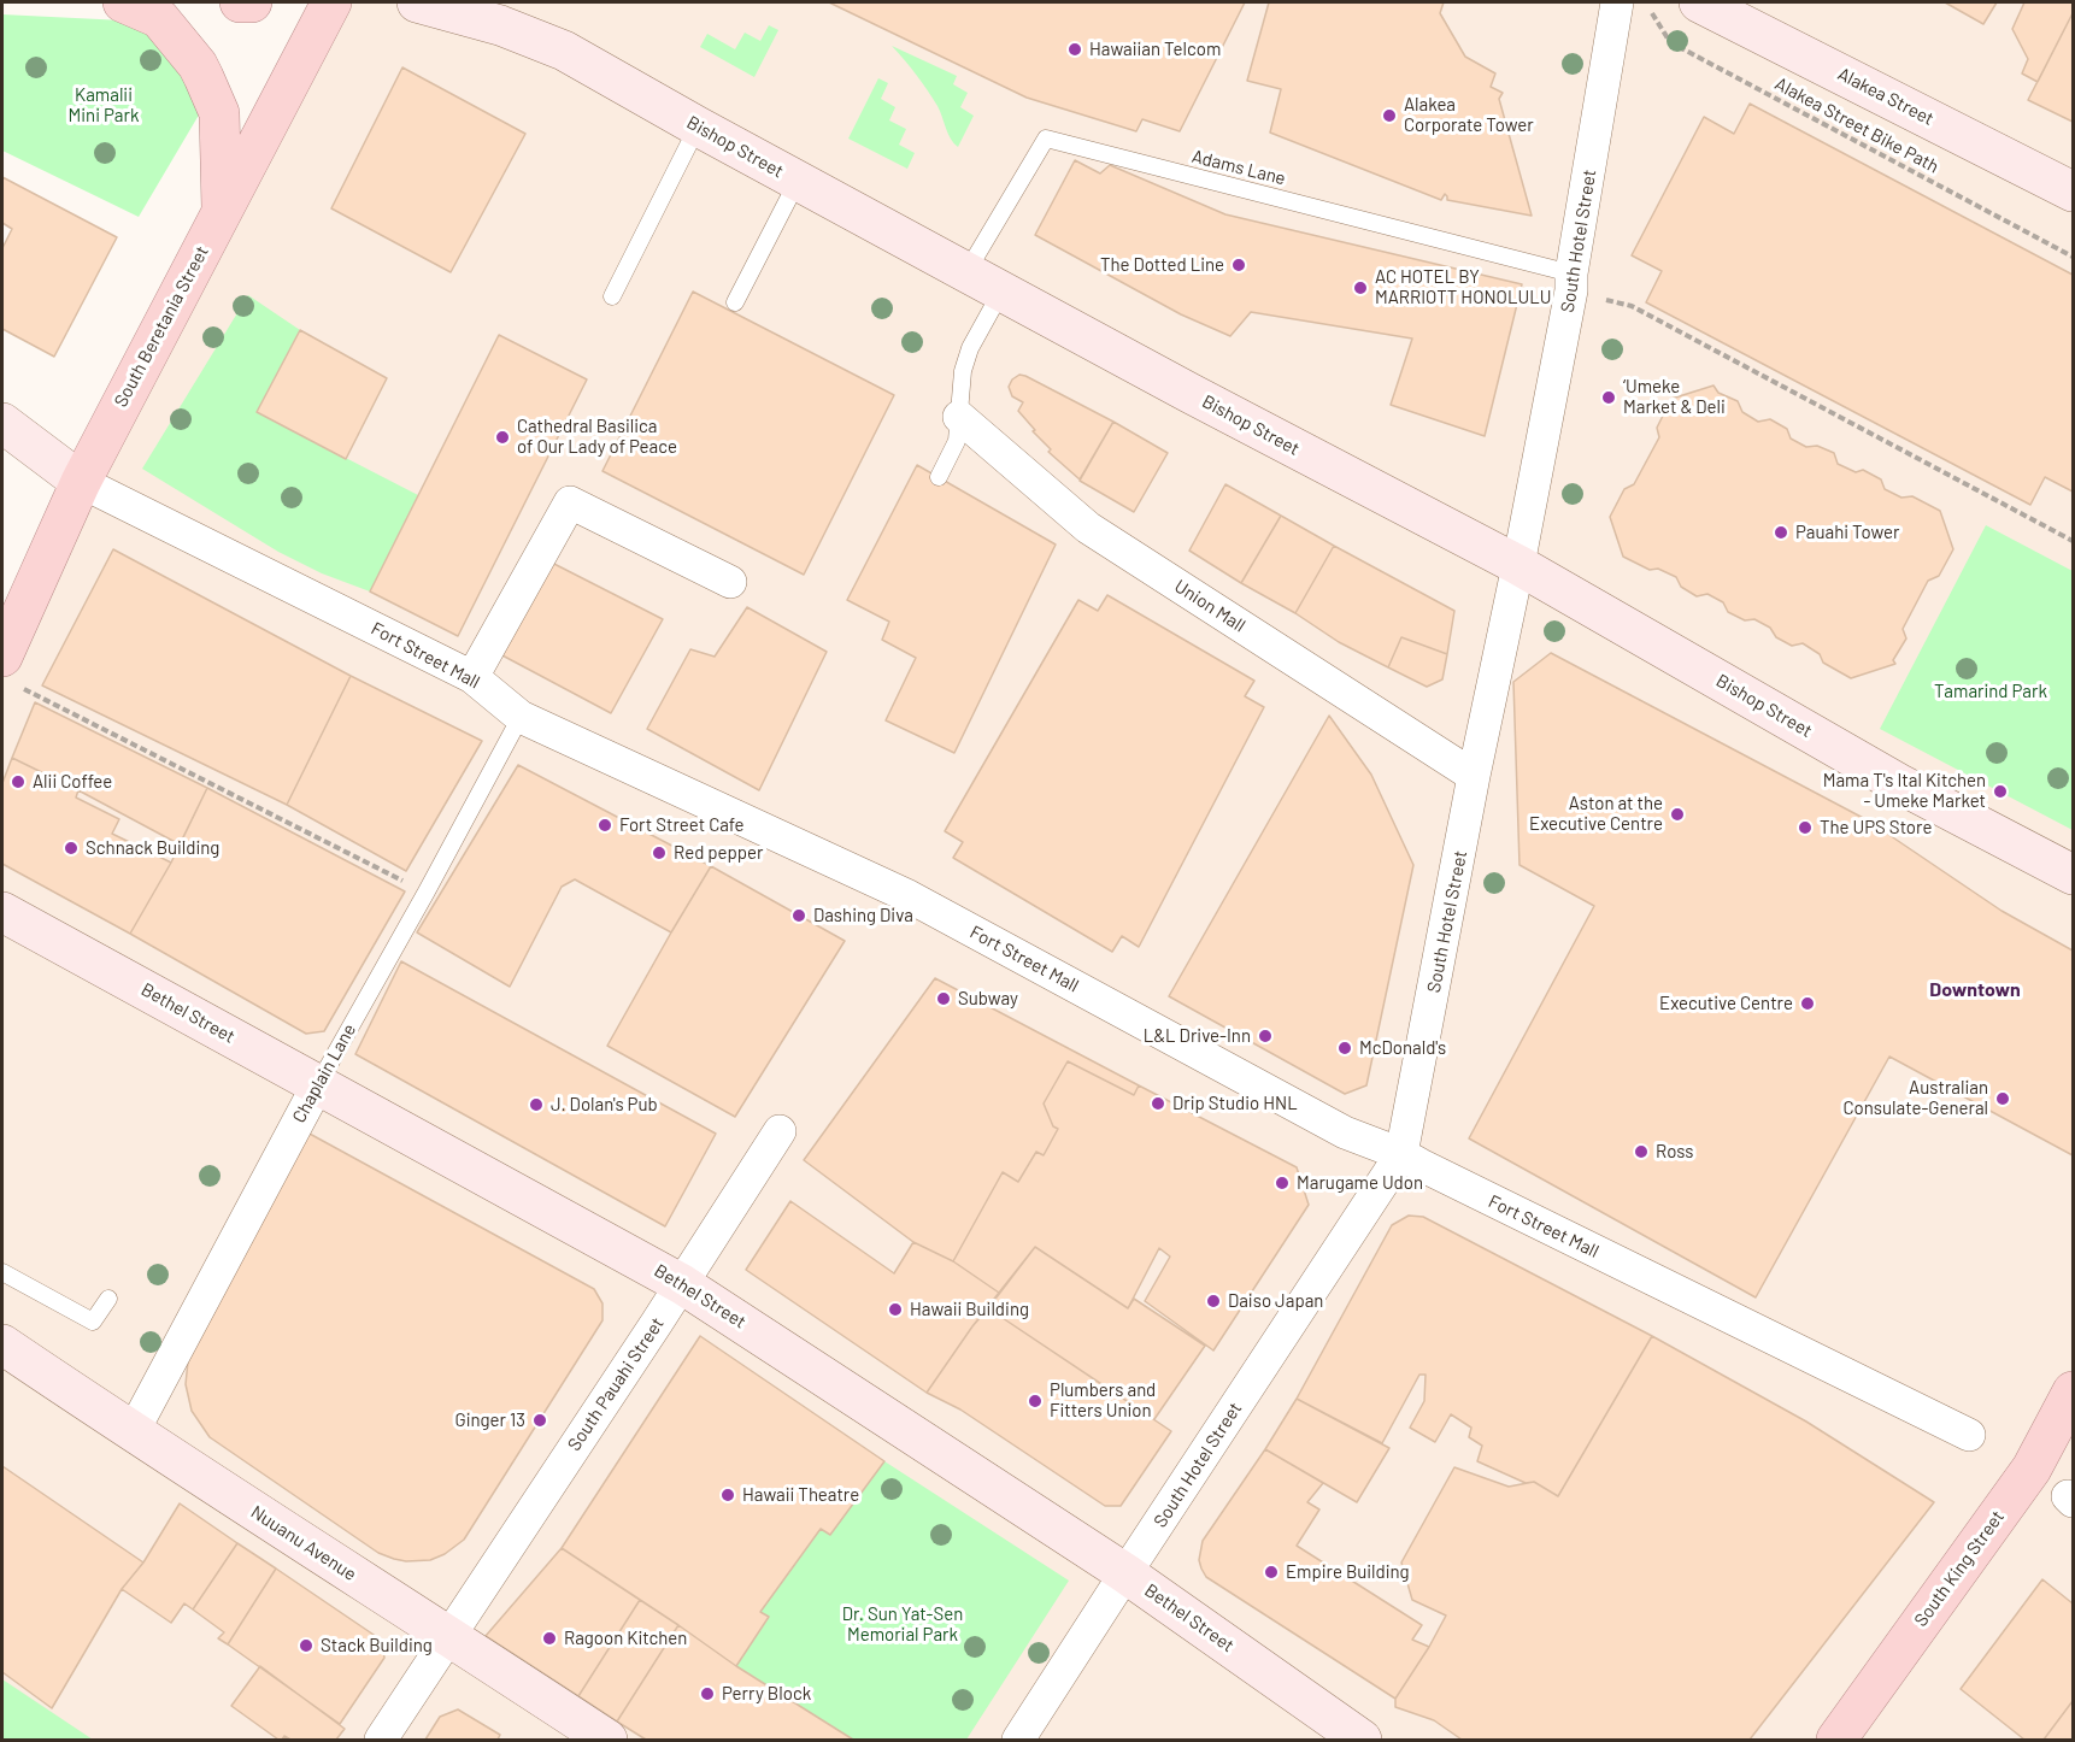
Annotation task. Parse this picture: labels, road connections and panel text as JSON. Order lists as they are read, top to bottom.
{
  "streets": {
    "main road": [
      "Alakea Street",
      "Bishop Street",
      "South Beretania Street",
      "Bethel Street",
      "Nuuanu Avenue",
      "South King Street"
    ],
    "street": [
      "South Hotel Street",
      "Union Mall",
      "Fort Street Mall",
      "Chaplain Lane",
      "South Pauahi Street"
    ],
    "lane": ["Adams Lane"],
    "path": ["Alakea Street Bike Path"]
  },
  "crossings": [
    ["Bishop Street", "Adams Lane"],
    ["Bishop Street", "South Hotel Street"],
    ["Adams Lane", "South Hotel Street"],
    ["South Hotel Street", "Union Mall"],
    ["South Hotel Street", "Fort Street Mall"],
    ["South Hotel Street", "Bethel Street"],
    ["South Beretania Street", "Fort Street Mall"],
    ["Fort Street Mall", "Chaplain Lane"],
    ["Bethel Street", "Chaplain Lane"],
    ["Bethel Street", "South Pauahi Street"],
    ["Chaplain Lane", "Nuuanu Avenue"],
    ["South Pauahi Street", "Nuuanu Avenue"]
  ],
  "districts": ["Downtown"],
  "parks": ["Kamalii Mini Park", "Tamarind Park", "Dr. Sun Yat-Sen Memorial Park"],
  "places": [
    "Hawaiian Telcom",
    "Alakea Corporate Tower",
    "The Dotted Line",
    "AC HOTEL BY MARRIOTT HONOLULU",
    "‘Umeke Market & Deli",
    "Cathedral Basilica of Our Lady of Peace",
    "Pauahi Tower",
    "Alii Coffee",
    "Mama T's Ital Kitchen - Umeke Market",
    "Aston at the Executive Centre",
    "Fort Street Cafe",
    "The UPS Store",
    "Schnack Building",
    "Red pepper",
    "Dashing Diva",
    "Subway",
    "Executive Centre",
    "L&L Drive-Inn",
    "McDonald's",
    "Australian Consulate-General",
    "Drip Studio HNL",
    "J. Dolan's Pub",
    "Ross",
    "Marugame Udon",
    "Daiso Japan",
    "Hawaii Building",
    "Plumbers and Fitters Union",
    "Ginger 13",
    "Hawaii Theatre",
    "Empire Building",
    "Ragoon Kitchen",
    "Stack Building",
    "Perry Block"
  ]
}
